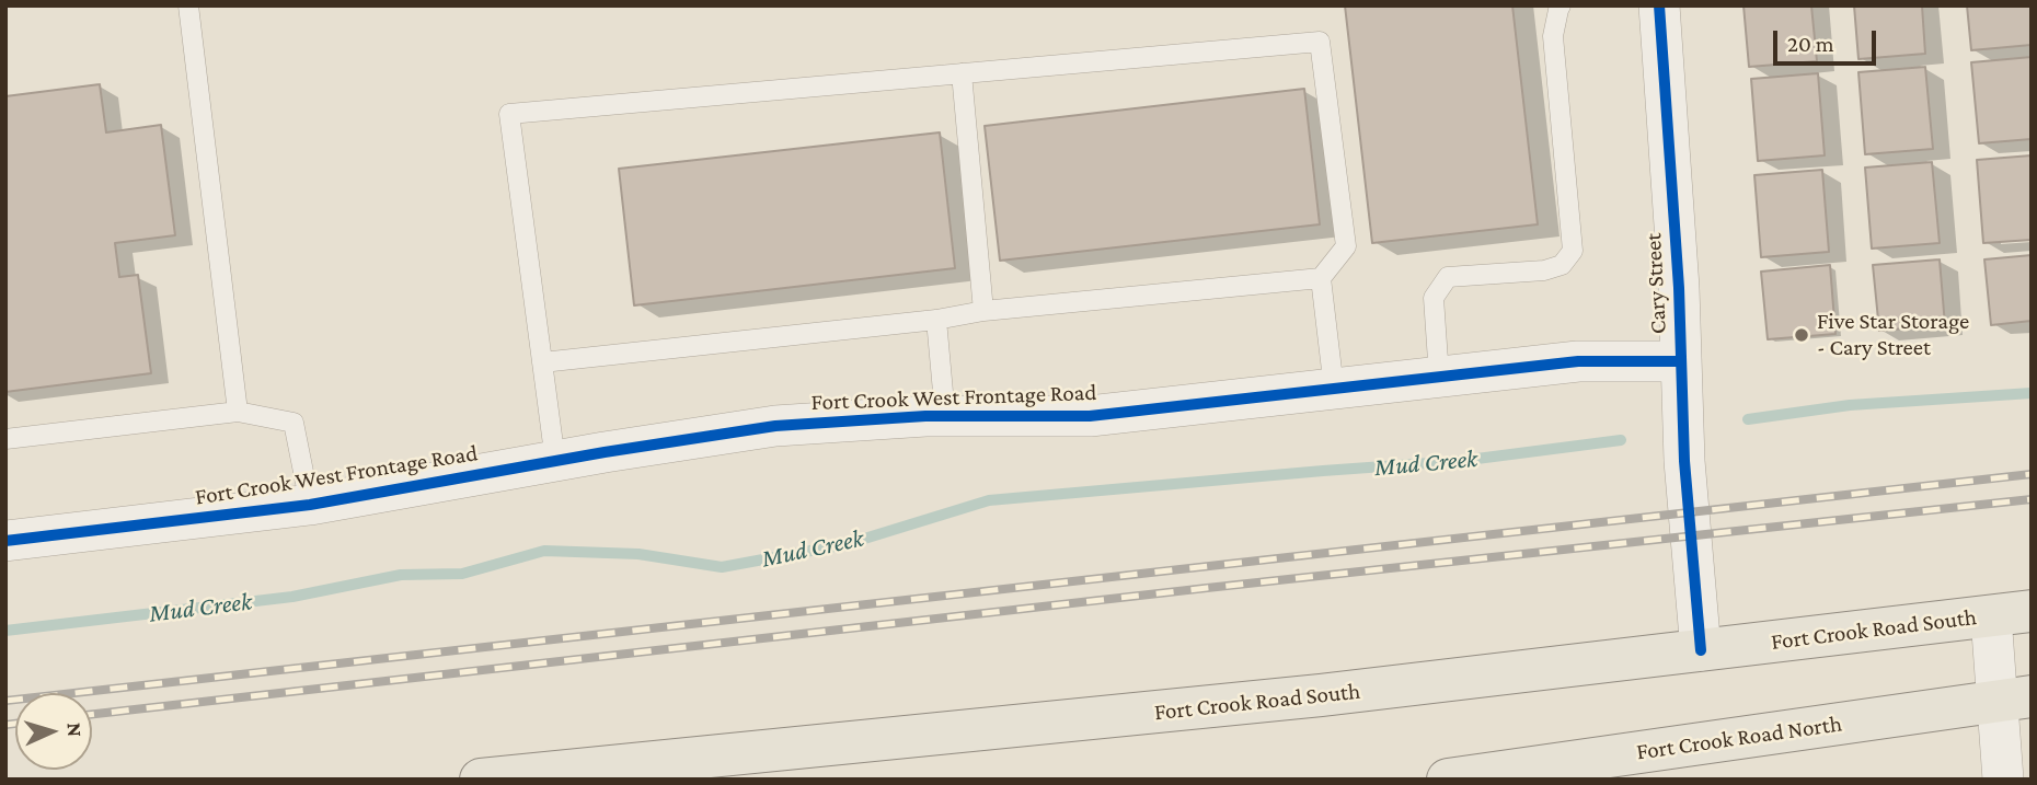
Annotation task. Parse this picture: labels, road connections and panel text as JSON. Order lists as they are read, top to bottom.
{
  "streets": {
    "main road": ["Fort Crook Road South", "Fort Crook Road North"],
    "street": ["Cary Street", "Fort Crook West Frontage Road"]
  },
  "crossings": [
    ["Cary Street", "Fort Crook West Frontage Road"],
    ["Cary Street", "Fort Crook Road South"]
  ],
  "water": ["Mud Creek"],
  "places": ["Five Star Storage - Cary Street"],
  "scale_bar": "20 m",
  "north": "right"
}
